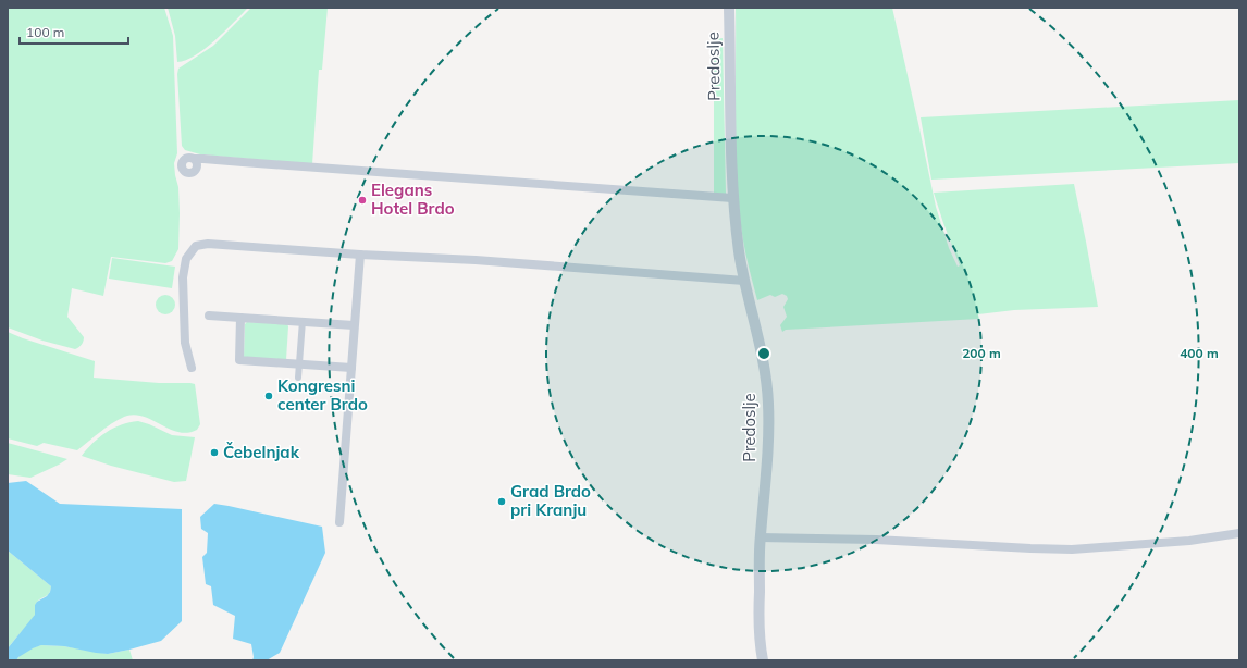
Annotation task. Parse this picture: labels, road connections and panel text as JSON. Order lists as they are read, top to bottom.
{
  "streets": {
    "street": ["Predoslje"]
  },
  "places": [
    "Elegans Hotel Brdo",
    "Kongresni center Brdo",
    "Čebelnjak",
    "Grad Brdo pri Kranju"
  ],
  "scale_bar": "100 m",
  "rings": ["200 m", "400 m"]
}
